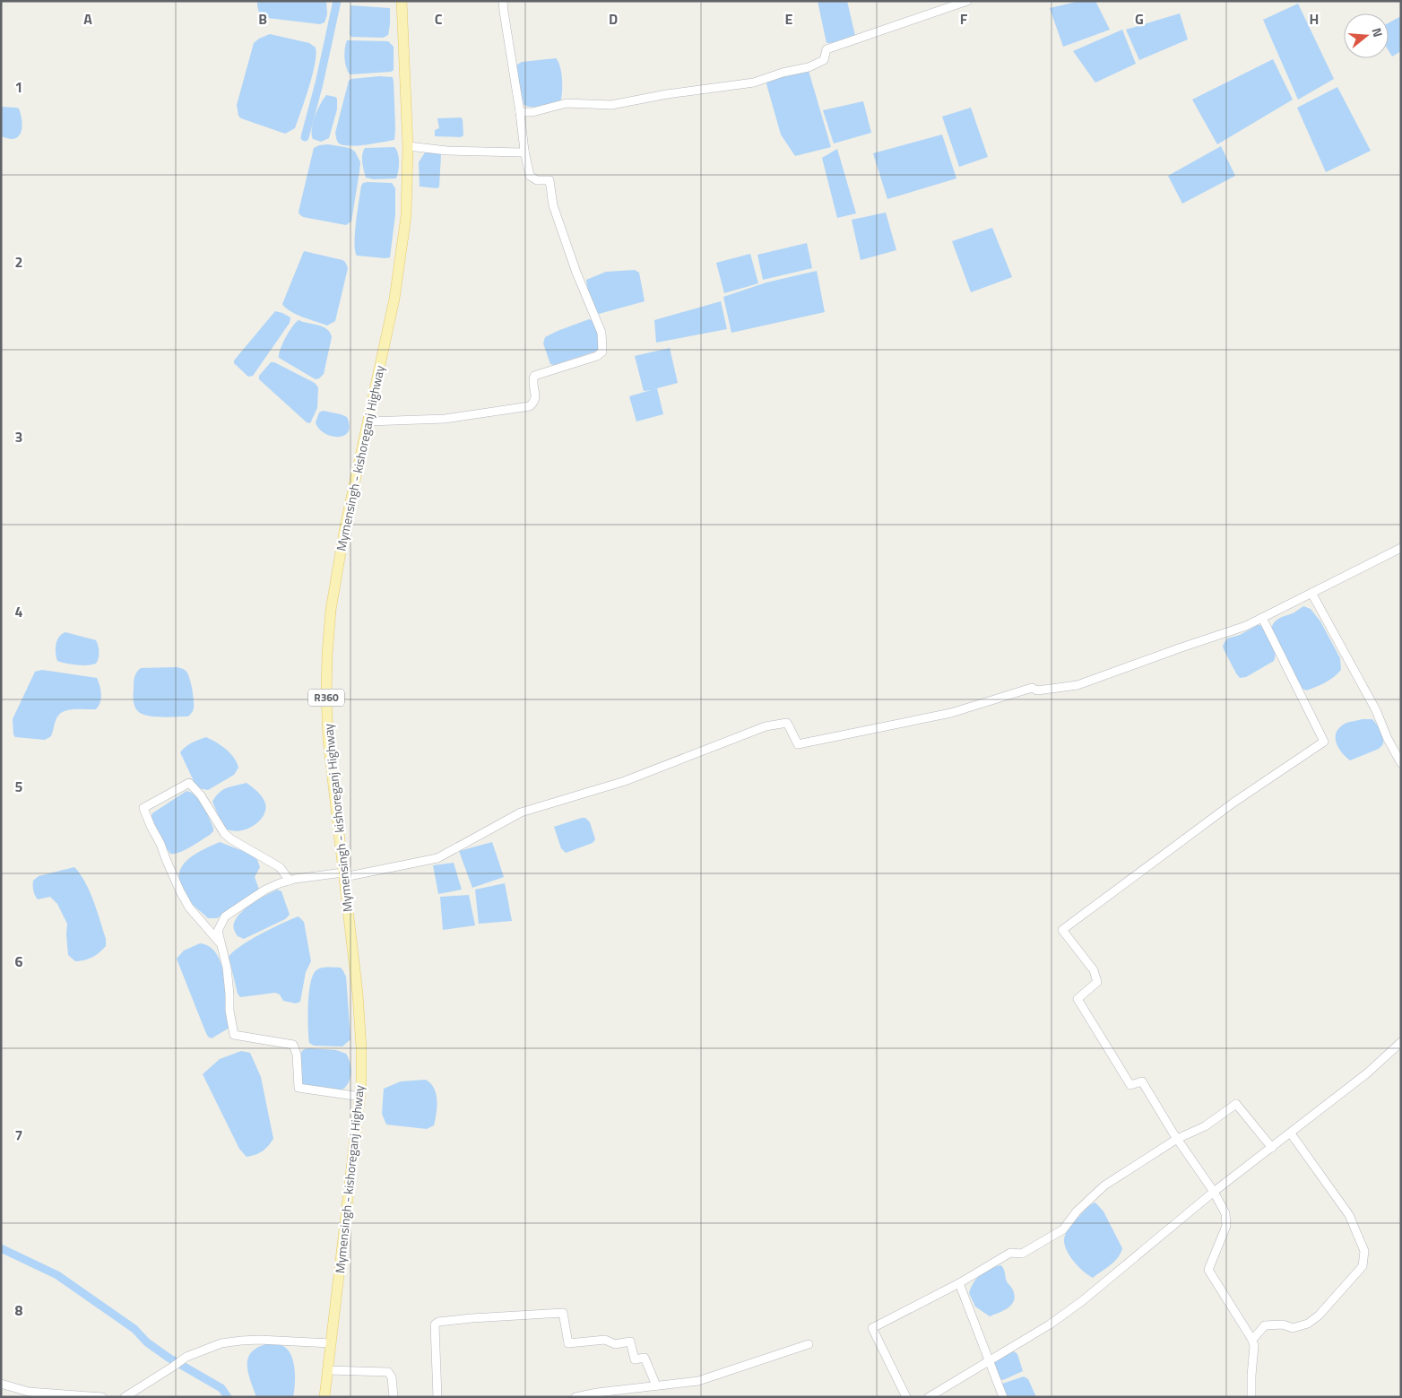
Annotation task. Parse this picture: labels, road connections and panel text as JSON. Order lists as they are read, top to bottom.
{
  "streets": {
    "main road": ["Mymensingh - kishoreganj Highway", "R360"]
  },
  "north": "right",
  "grid": {
    "columns": [
      "A",
      "B",
      "C",
      "D",
      "E",
      "F",
      "G",
      "H"
    ],
    "rows": [
      "1",
      "2",
      "3",
      "4",
      "5",
      "6",
      "7",
      "8"
    ]
  }
}
